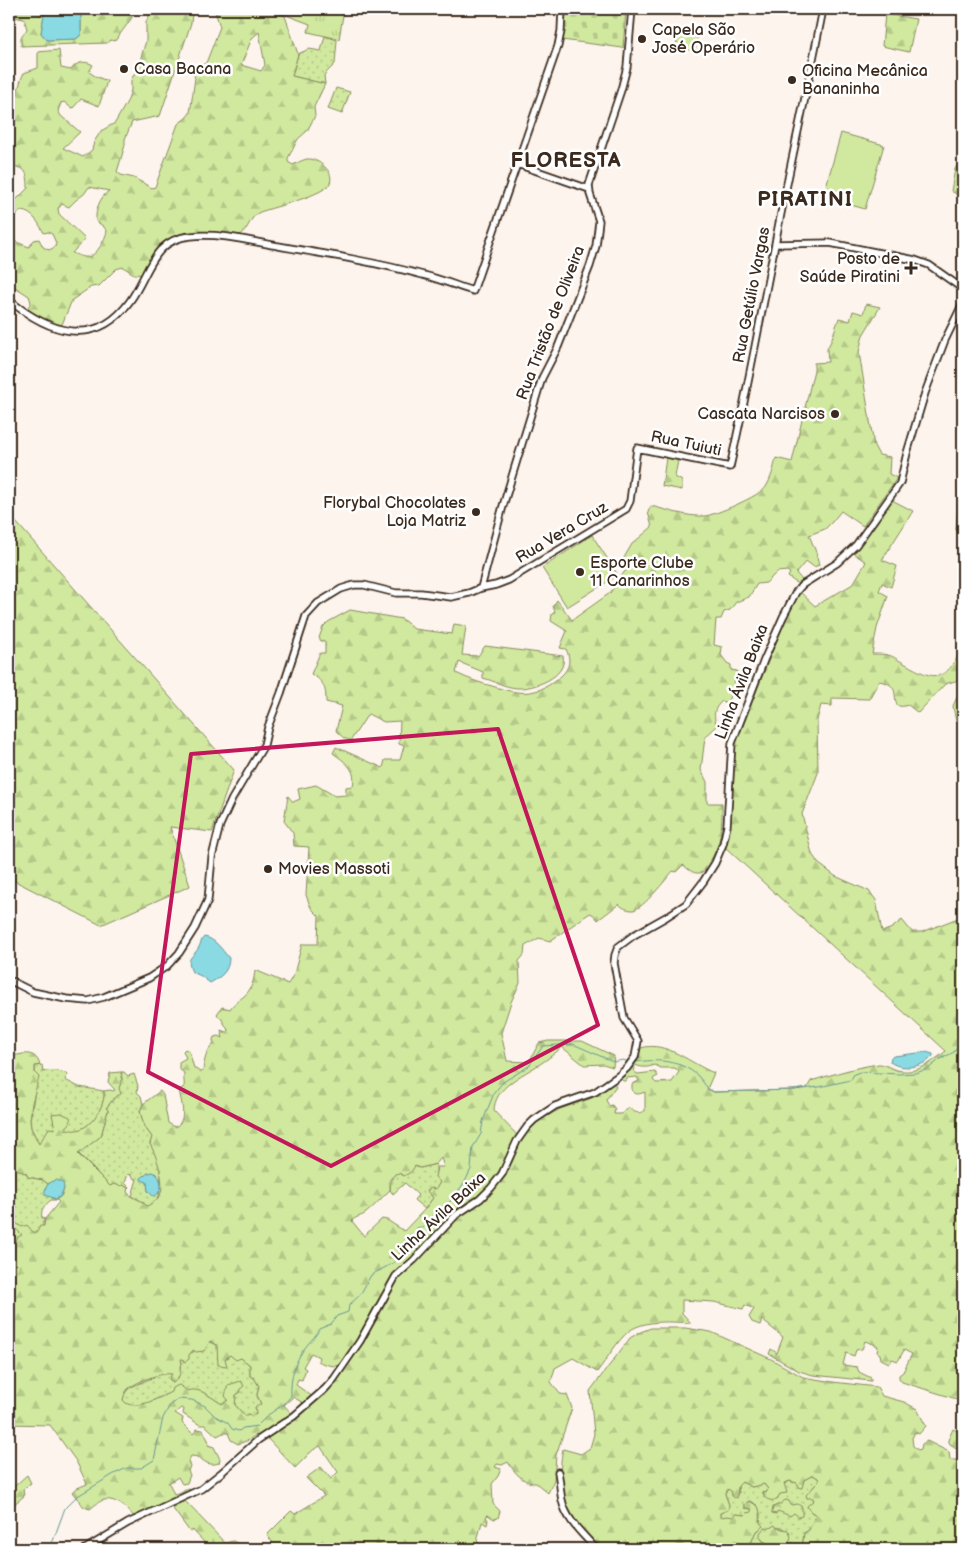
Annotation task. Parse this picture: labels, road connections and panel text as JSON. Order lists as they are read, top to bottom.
{
  "streets": {
    "street": [
      "Rua Getúlio Vargas",
      "Rua Tristão de Oliveira",
      "Rua Tuiuti",
      "Rua Vera Cruz",
      "Linha Ávila Baixa"
    ]
  },
  "crossings": [
    ["Rua Getúlio Vargas", "Rua Tuiuti"],
    ["Rua Tristão de Oliveira", "Rua Vera Cruz"],
    ["Rua Tuiuti", "Rua Vera Cruz"]
  ],
  "districts": ["FLORESTA", "PIRATINI"],
  "places": {
    "other": [
      "Capela São José Operário",
      "Casa Bacana",
      "Oficina Mecânica Bananinha",
      "Cascata Narcisos",
      "Florybal Chocolates Loja Matriz",
      "Esporte Clube 11 Canarinhos",
      "Movies Massoti"
    ],
    "health": ["Posto de Saúde Piratini"]
  }
}
